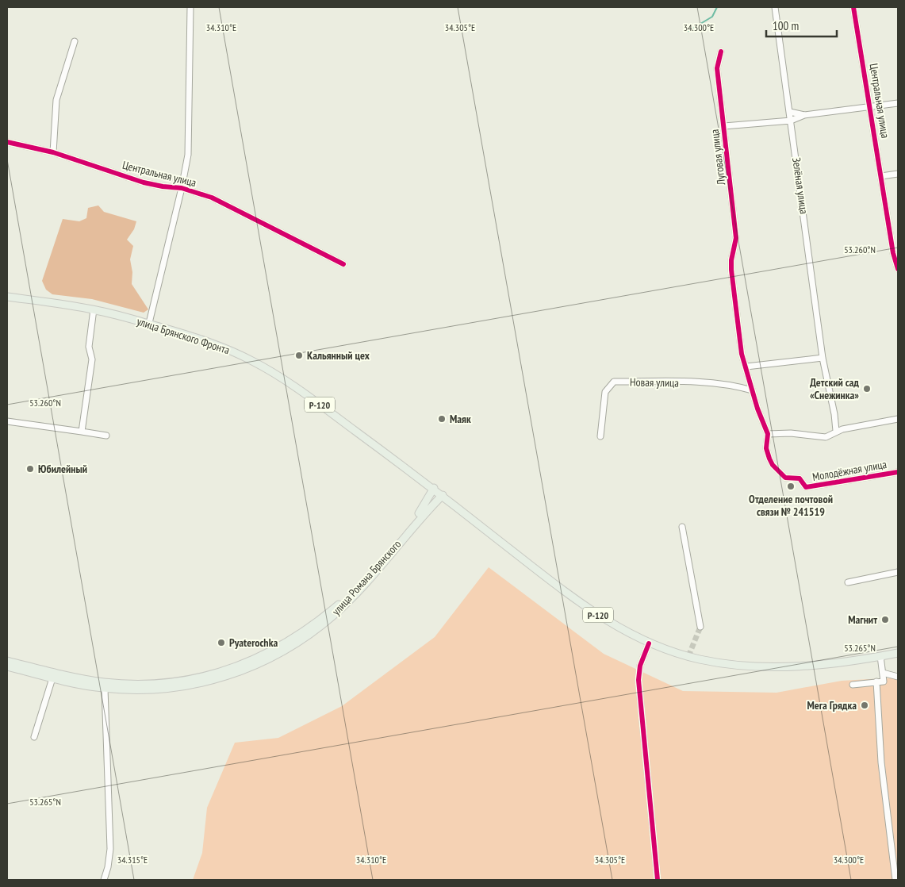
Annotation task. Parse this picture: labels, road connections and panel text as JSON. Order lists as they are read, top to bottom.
{
  "streets": {
    "main road": ["улица Брянского Фронта", "Р-120", "улица Романа Брянского"],
    "street": [
      "Центральная улица",
      "Луговая улица",
      "Зелёная улица",
      "Новая улица",
      "Молодёжная улица"
    ]
  },
  "crossings": [
    ["Луговая улица", "Новая улица"],
    ["Луговая улица", "Молодёжная улица"],
    ["улица Брянского Фронта", "Р-120"],
    ["улица Брянского Фронта", "улица Романа Брянского"],
    ["Р-120", "улица Романа Брянского"]
  ],
  "places": [
    "Кальянный цех",
    "Детский сад «Снежинка»",
    "Маяк",
    "Юбилейный",
    "Отделение почтовой связи № 241519",
    "Магнит",
    "Pyaterochka",
    "Мега Грядка"
  ],
  "scale_bar": "100 m",
  "coordinates": [
    "34.310°E",
    "34.305°E",
    "34.300°E",
    "53.260°N",
    "53.265°N",
    "34.315°E"
  ]
}
